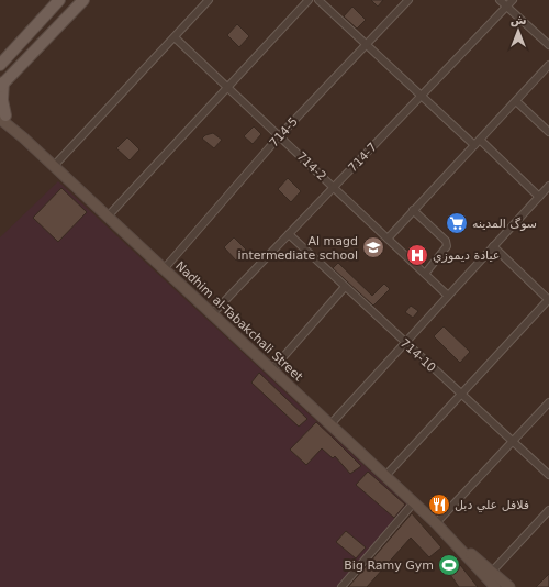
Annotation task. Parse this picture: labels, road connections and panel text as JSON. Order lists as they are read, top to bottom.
{
  "streets": {
    "main road": ["Nadhim al-Tabakchali Street"],
    "street": [
      "714-5",
      "714-7",
      "714-2",
      "714-10"
    ]
  },
  "crossings": [
    ["714-5", "714-2"],
    ["714-5", "Nadhim al-Tabakchali Street"],
    ["714-7", "714-2"],
    ["714-7", "Nadhim al-Tabakchali Street"],
    ["714-7", "714-10"]
  ],
  "places": {
    "supermarket": ["سوگ المدينه"],
    "school or university": ["Al magd intermediate school"],
    "hospital": ["عيادة ديموزي"],
    "restaurant": ["فلافل علي دبل"],
    "sports": ["Big Ramy Gym"]
  },
  "north": "top"
}
